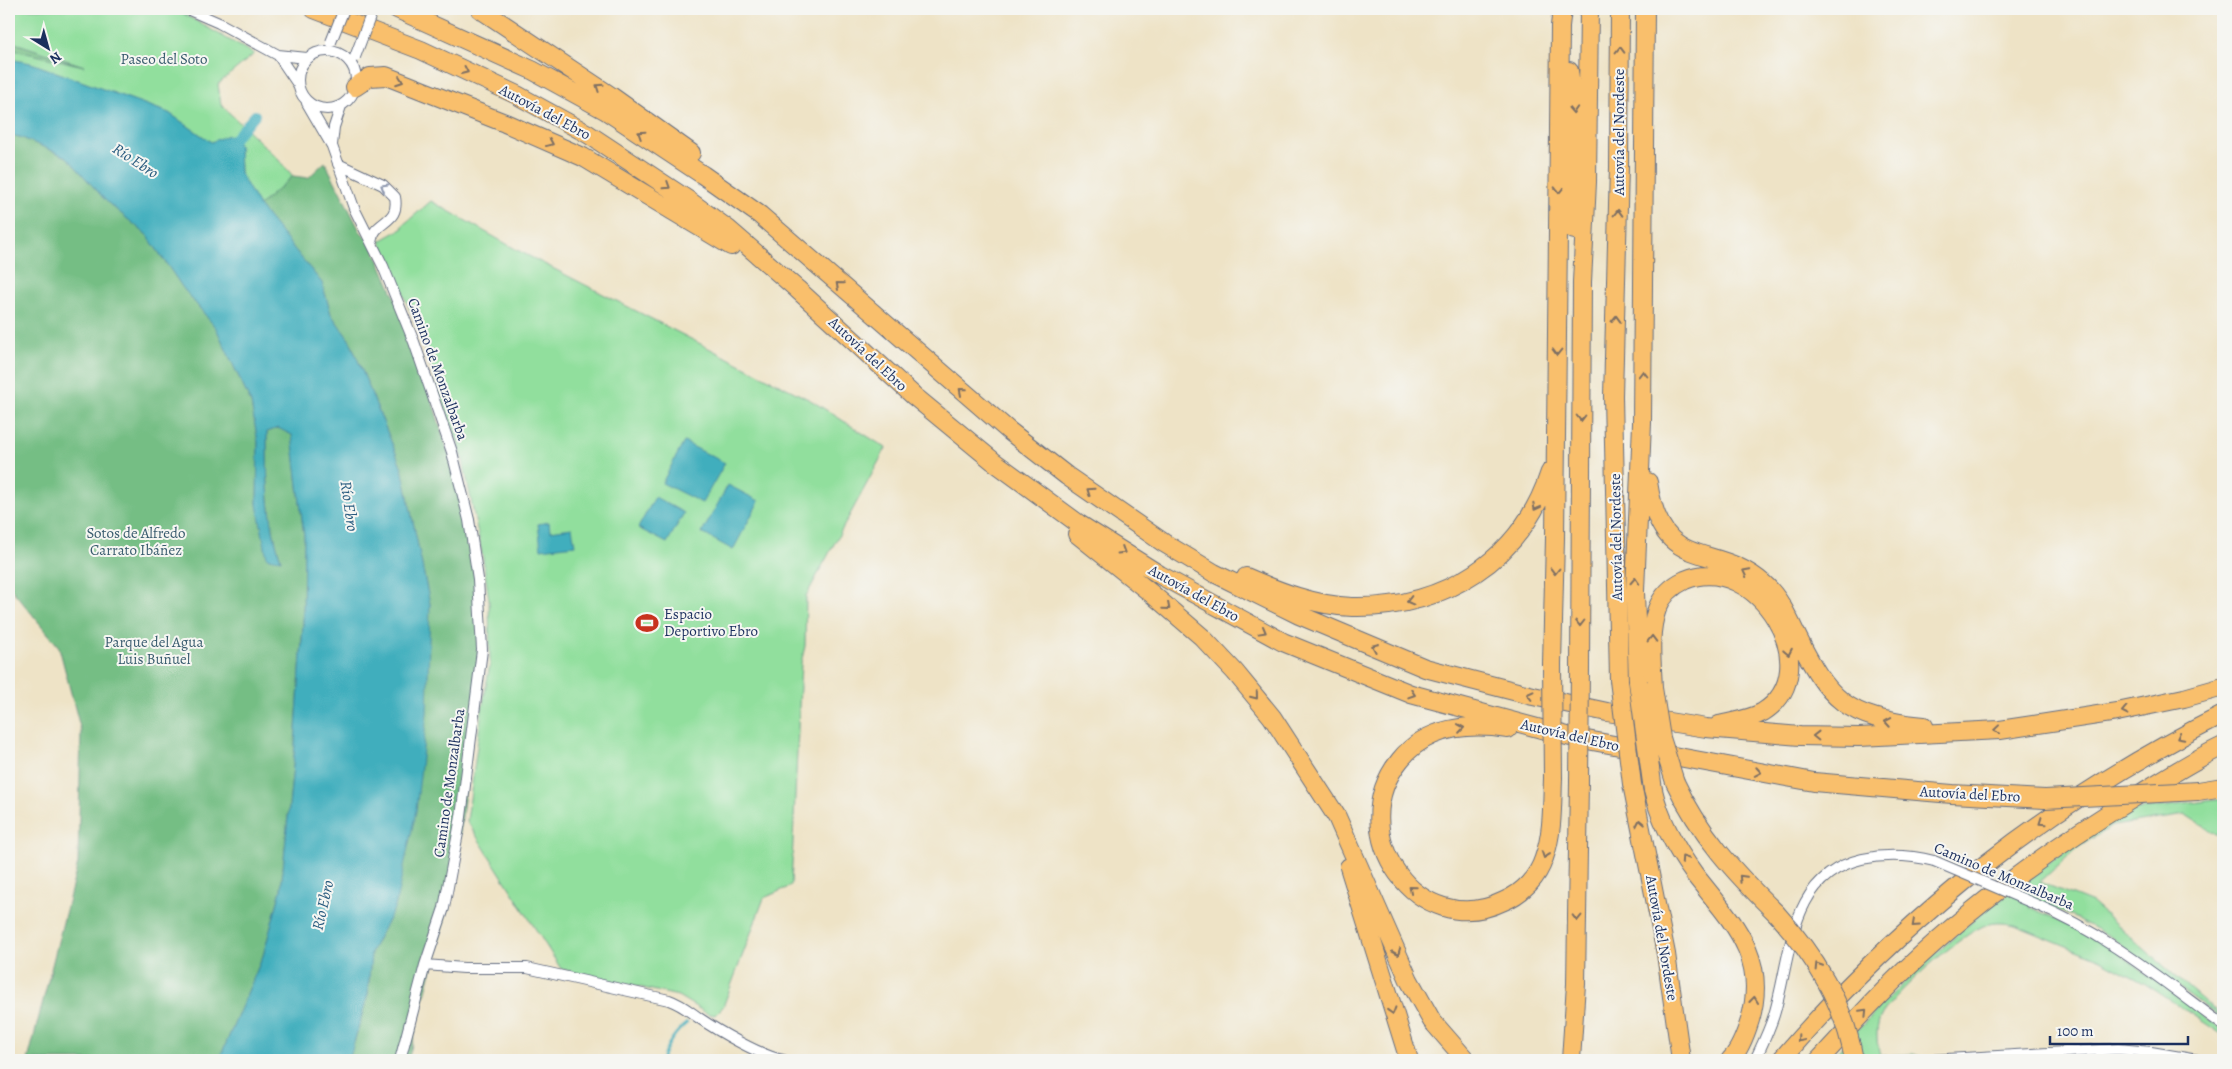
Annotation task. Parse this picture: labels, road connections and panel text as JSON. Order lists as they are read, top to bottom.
{
  "streets": {
    "highway": ["Autovía del Ebro", "Autovía del Nordeste"],
    "street": ["Camino de Monzalbarba"]
  },
  "water": ["Río Ebro"],
  "parks": ["Paseo del Soto", "Sotos de Alfredo Carrato Ibáñez", "Parque del Agua Luis Buñuel"],
  "places": {
    "sports": ["Espacio Deportivo Ebro"]
  },
  "scale_bar": "100 m",
  "north": "bottom right"
}
